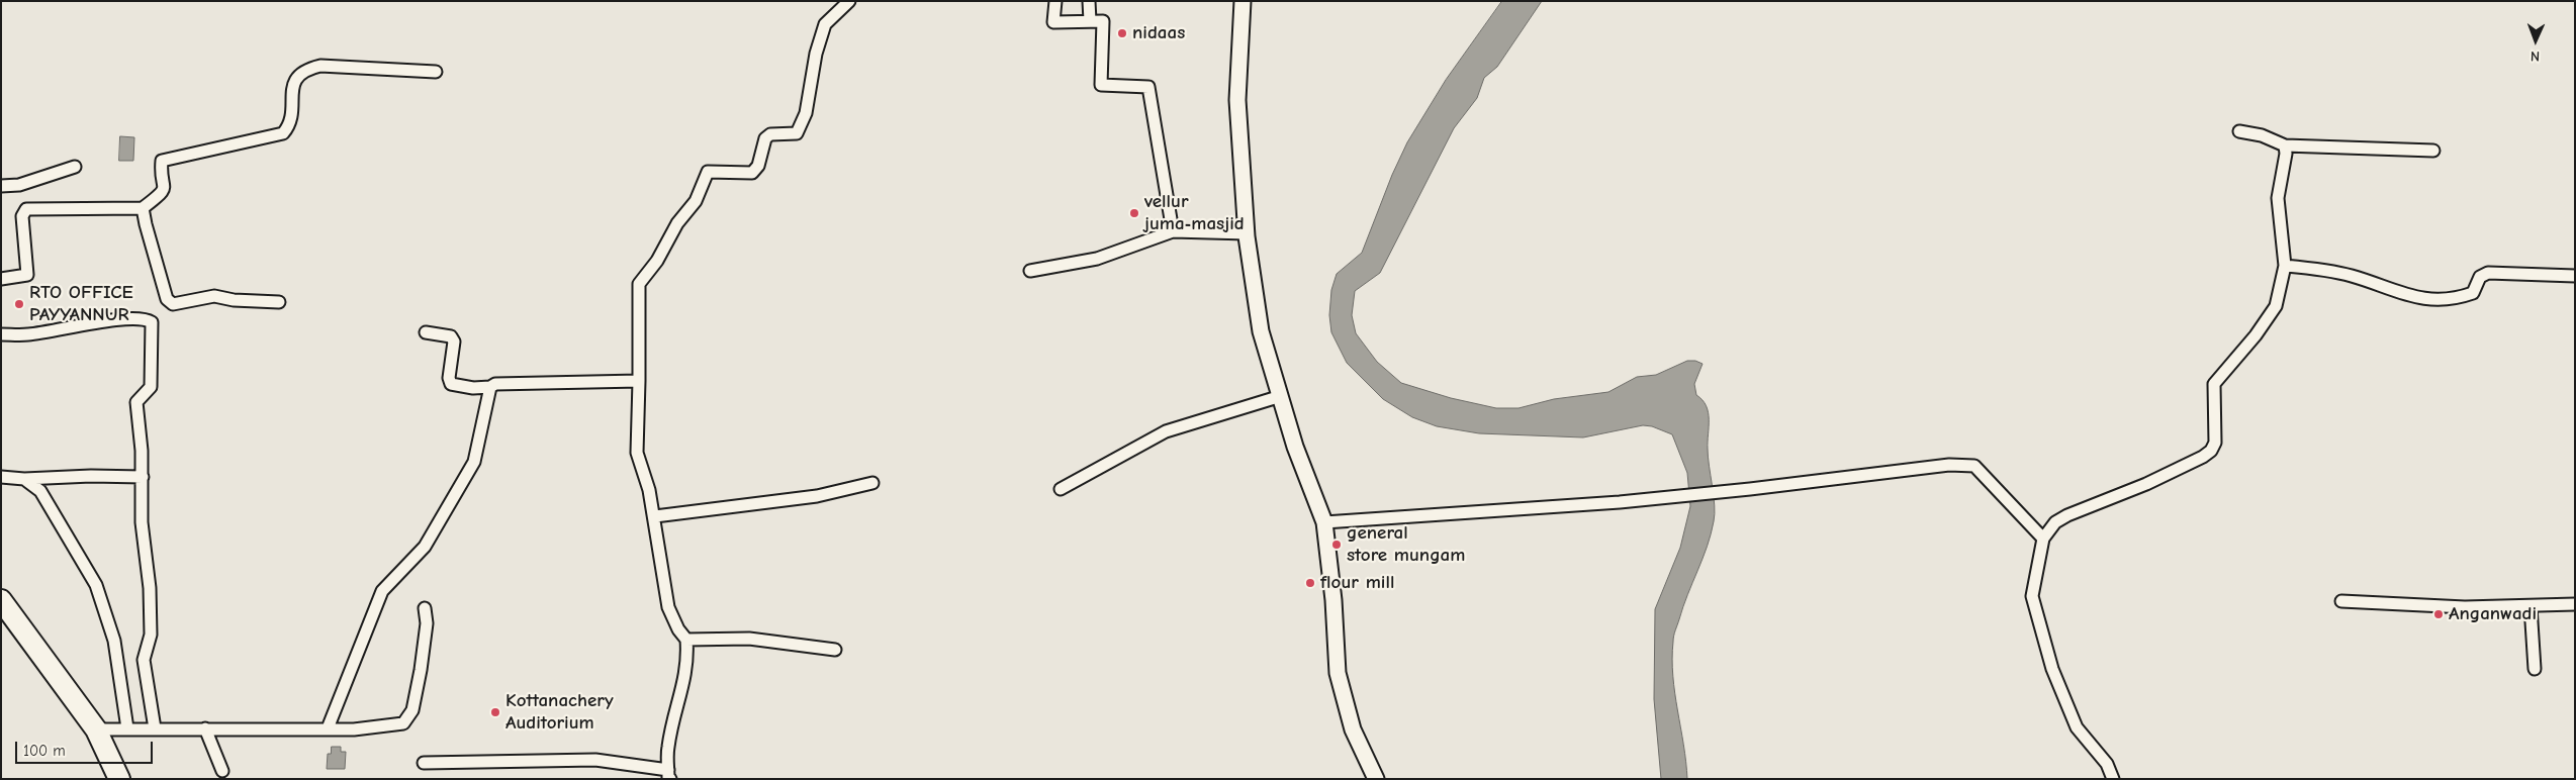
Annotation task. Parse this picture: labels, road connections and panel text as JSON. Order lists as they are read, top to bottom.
{
  "places": [
    "nidaas",
    "vellur juma masjid",
    "RTO OFFICE PAYYANNUR",
    "general store mungam",
    "flour mill",
    "Anganwadi",
    "Kottanachery Auditorium"
  ],
  "scale_bar": "100 m",
  "north": "bottom"
}
